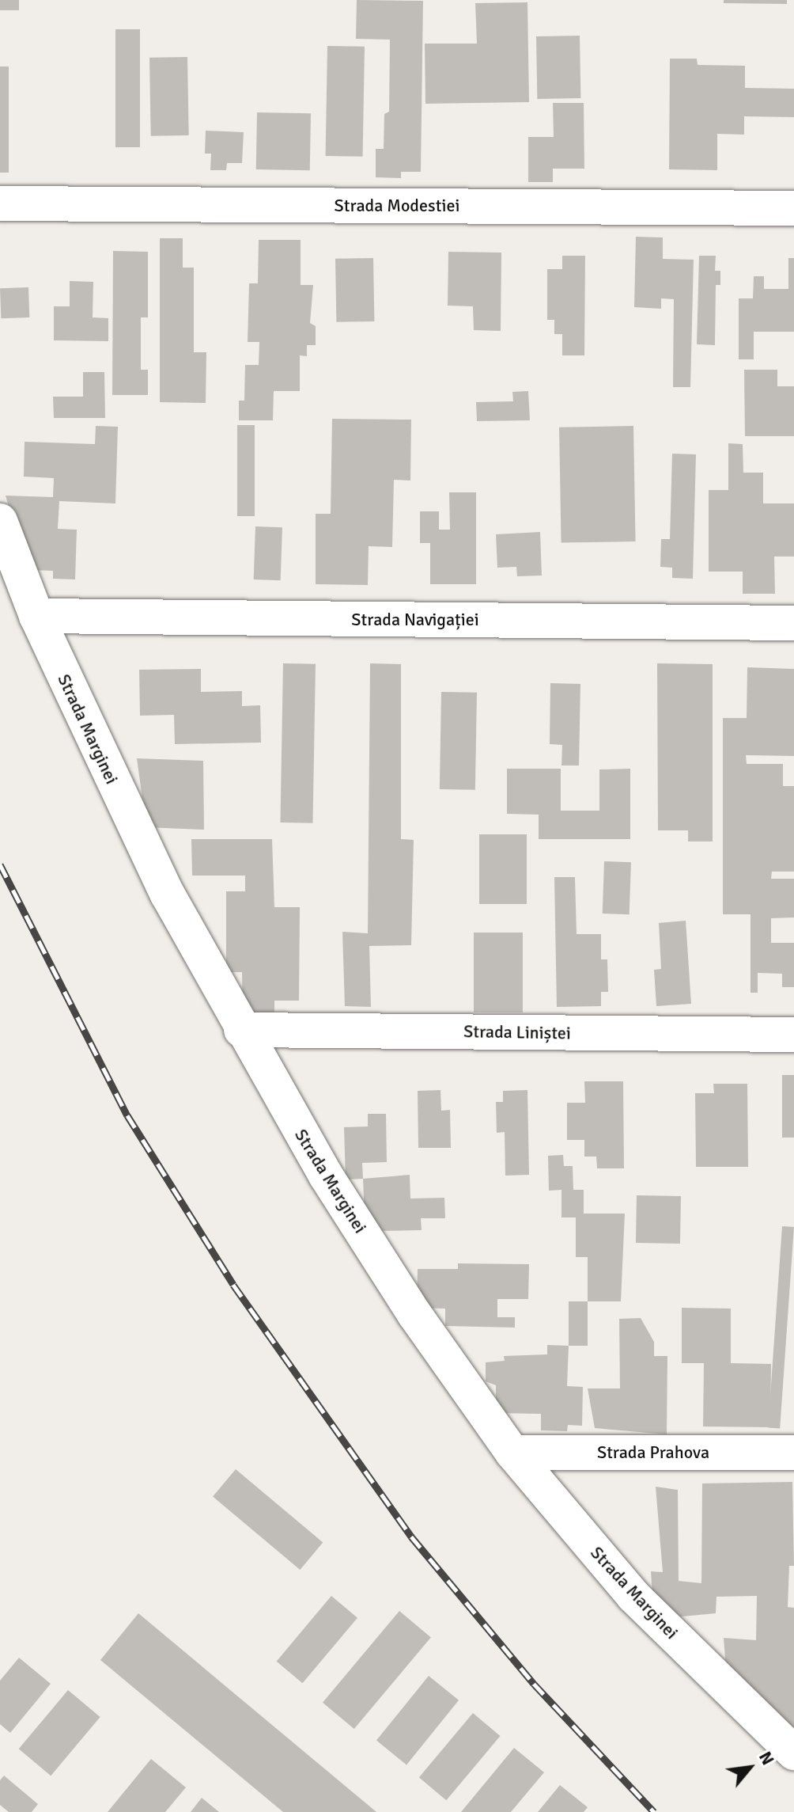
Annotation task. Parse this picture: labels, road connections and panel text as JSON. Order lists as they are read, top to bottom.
{
  "streets": {
    "street": [
      "Strada Modestiei",
      "Strada Navigației",
      "Strada Marginei",
      "Strada Liniștei",
      "Strada Prahova"
    ]
  },
  "crossings": [
    ["Strada Navigației", "Strada Marginei"],
    ["Strada Marginei", "Strada Liniștei"],
    ["Strada Marginei", "Strada Prahova"]
  ],
  "north": "top right"
}
